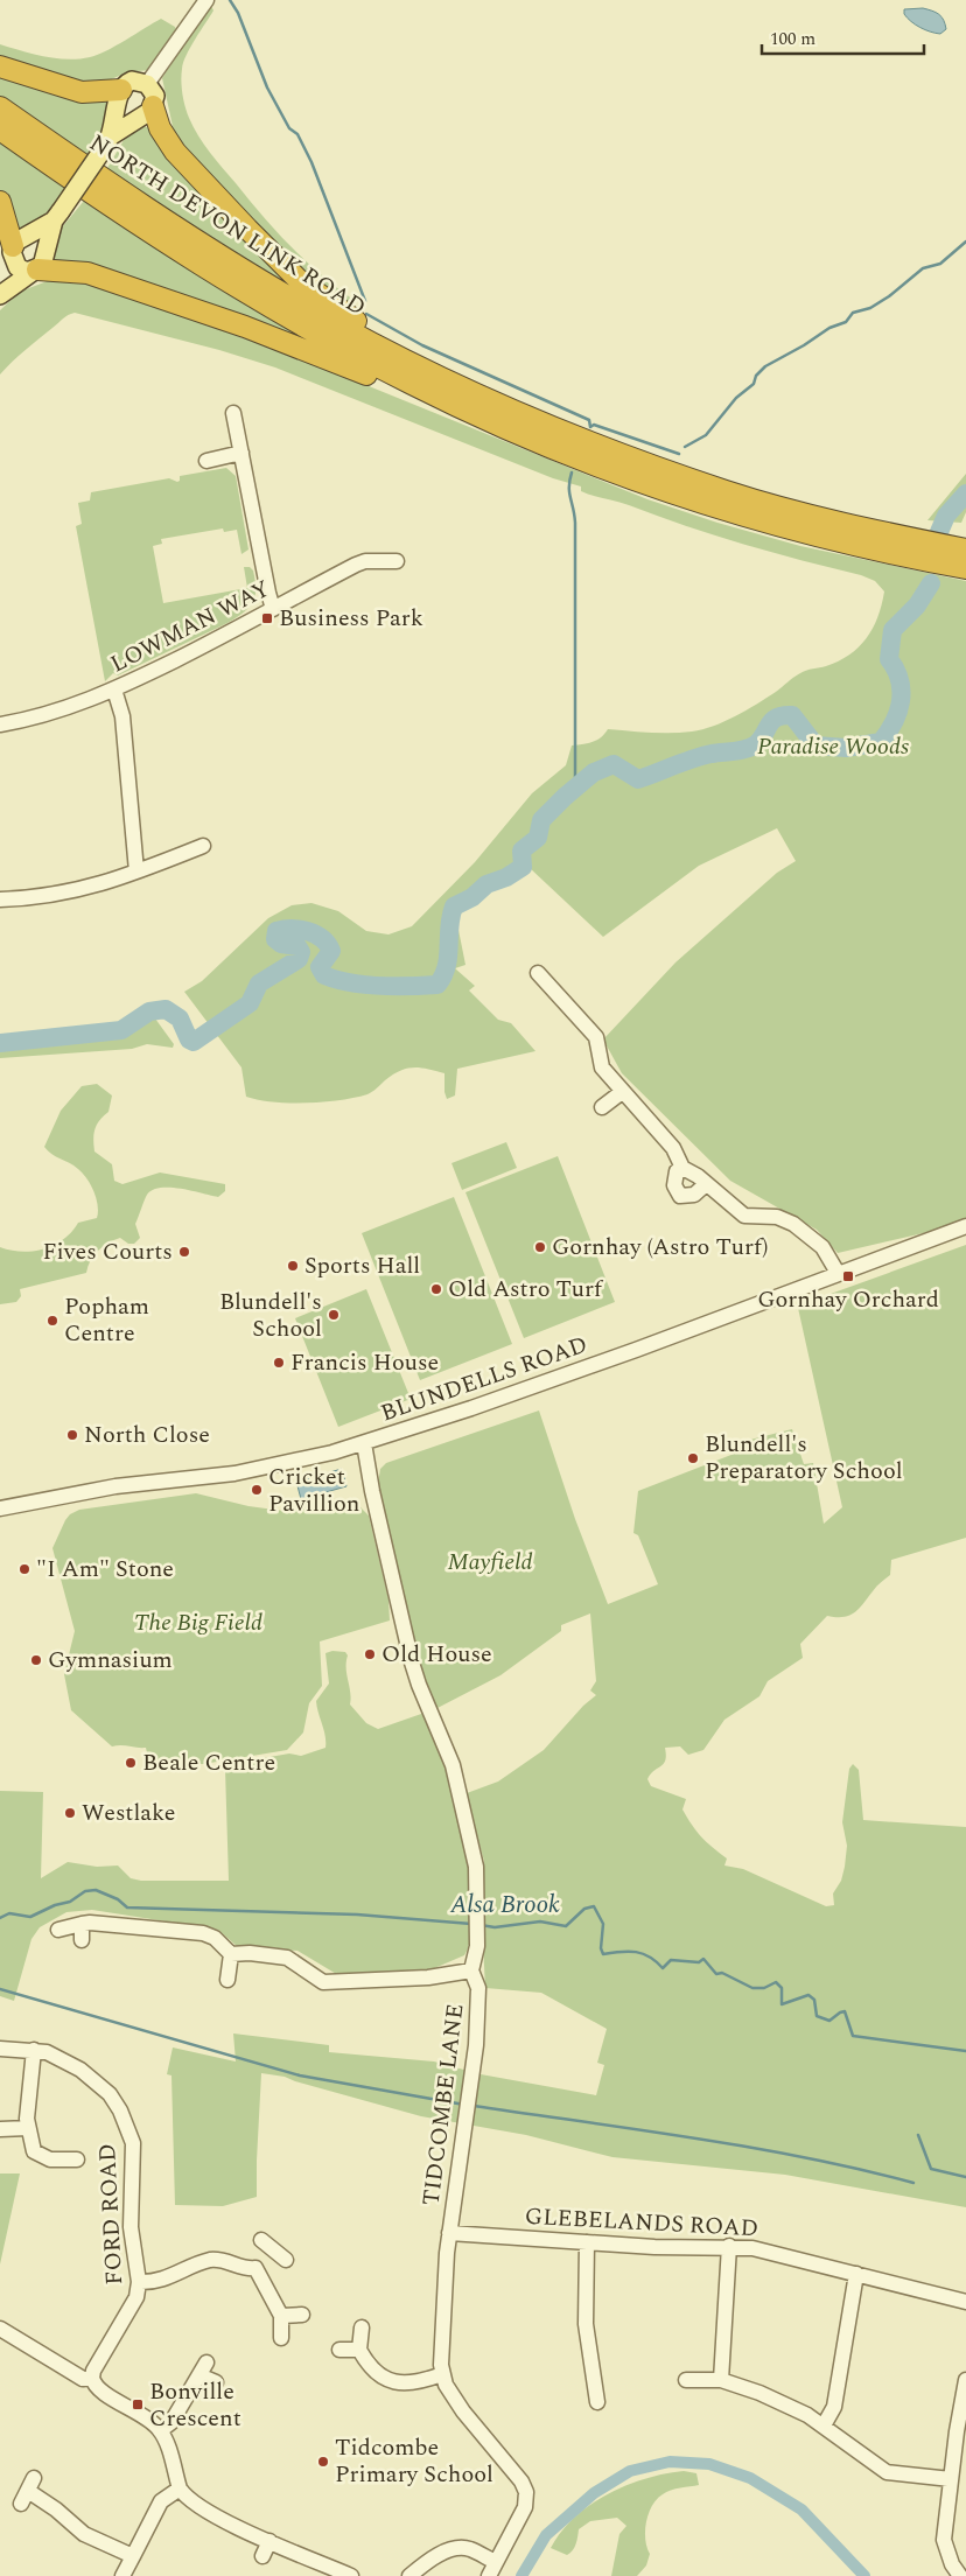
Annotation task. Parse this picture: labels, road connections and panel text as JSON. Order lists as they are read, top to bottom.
{
  "streets": {
    "highway": ["NORTH DEVON LINK ROAD"],
    "street": [
      "LOWMAN WAY",
      "BLUNDELLS ROAD",
      "TIDCOMBE LANE",
      "FORD ROAD",
      "GLEBELANDS ROAD"
    ]
  },
  "crossings": [
    ["BLUNDELLS ROAD", "TIDCOMBE LANE"],
    ["TIDCOMBE LANE", "GLEBELANDS ROAD"]
  ],
  "water": ["Alsa Brook"],
  "parks": ["Paradise Woods", "Mayfield", "The Big Field"],
  "places": {
    "transit": ["Business Park", "Gornhay Orchard", "Bonville Crescent"],
    "other": [
      "Gornhay (Astro Turf)",
      "Fives Courts",
      "Sports Hall",
      "Old Astro Turf",
      "Blundell's School",
      "Popham Centre",
      "Francis House",
      "North Close",
      "Blundell's Preparatory School",
      "Cricket Pavillion",
      "\"I Am\" Stone",
      "Old House",
      "Gymnasium",
      "Beale Centre",
      "Westlake",
      "Tidcombe Primary School"
    ]
  },
  "scale_bar": "100 m"
}
